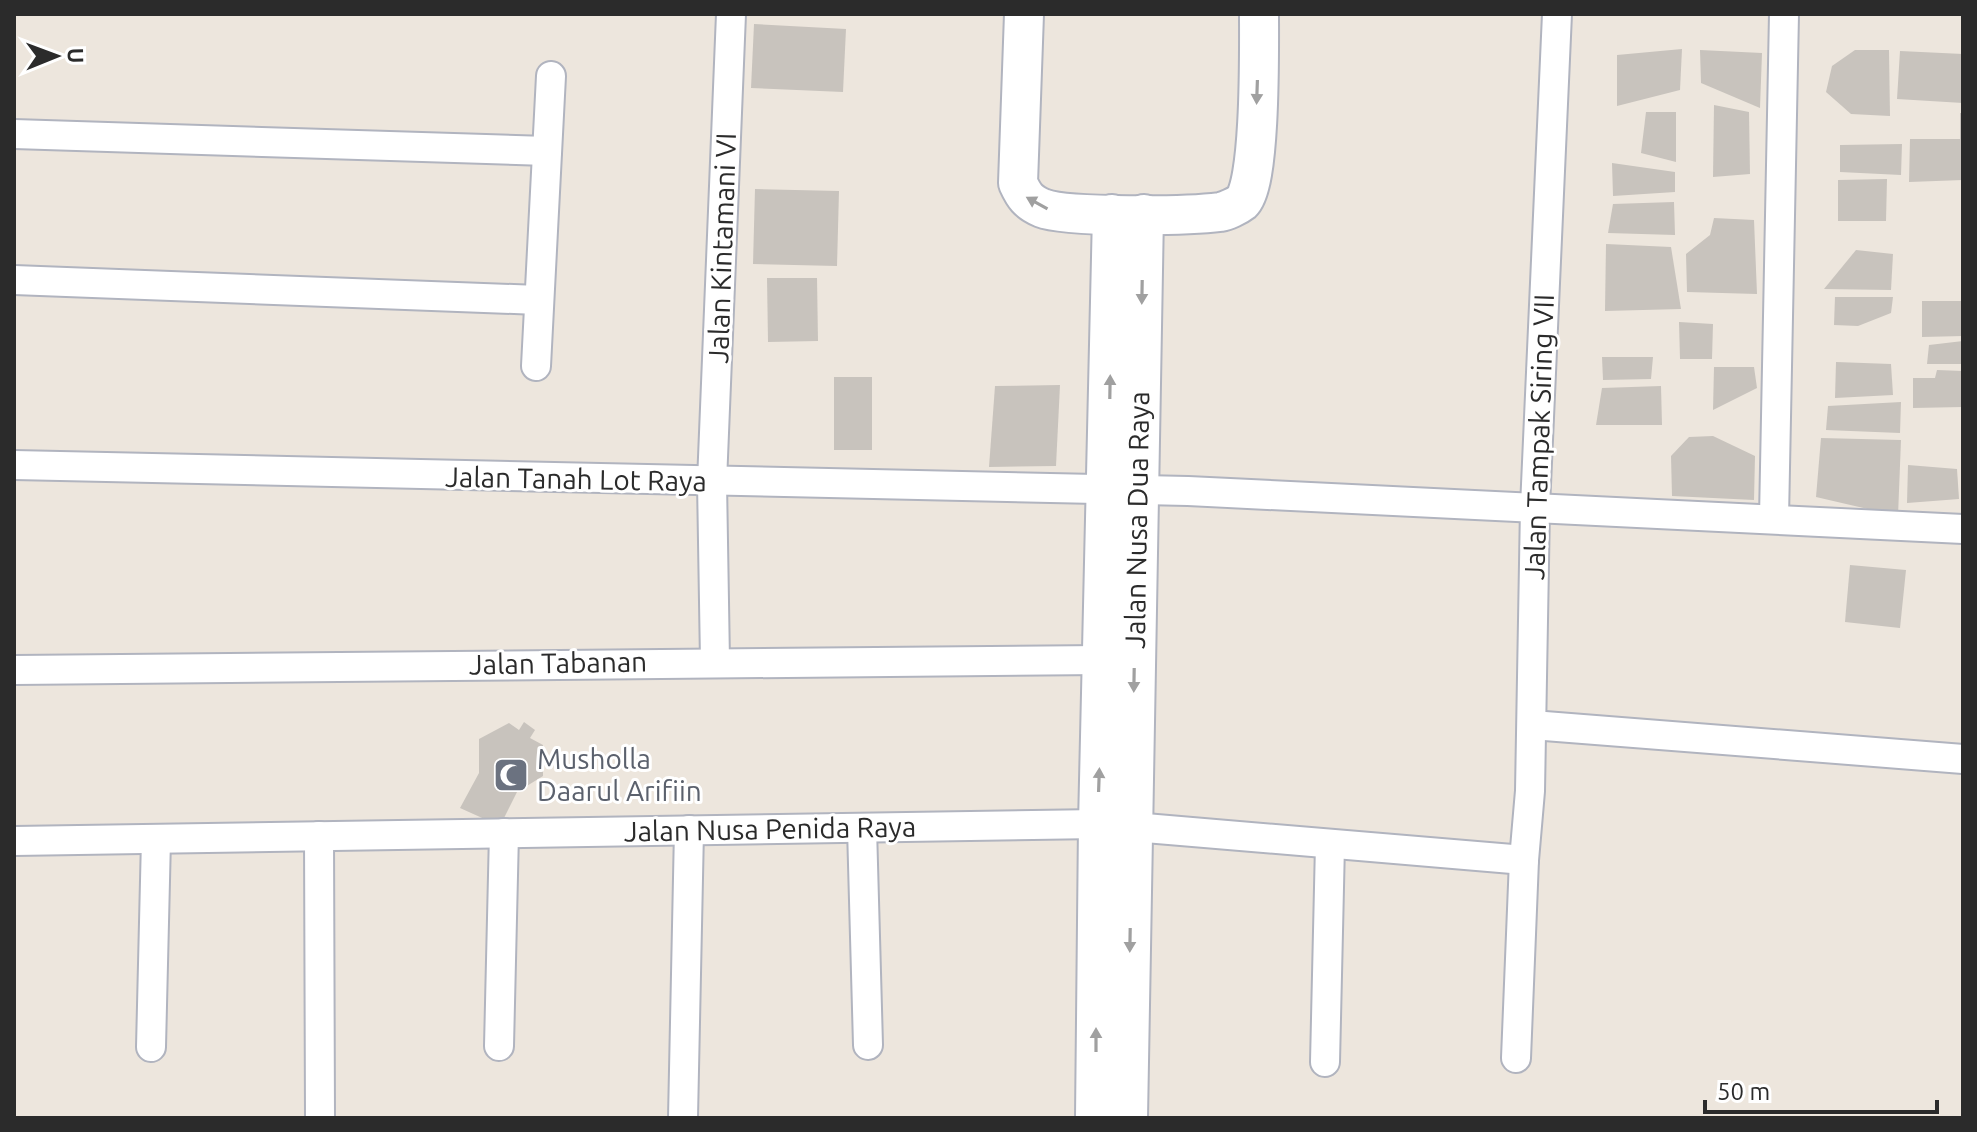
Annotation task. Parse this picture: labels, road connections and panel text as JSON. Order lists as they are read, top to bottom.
{
  "streets": {
    "street": [
      "Jalan Kintamani VI",
      "Jalan Tampak Siring VII",
      "Jalan Tanah Lot Raya",
      "Jalan Nusa Dua Raya",
      "Jalan Tabanan",
      "Jalan Nusa Penida Raya"
    ]
  },
  "crossings": [
    ["Jalan Kintamani VI", "Jalan Tanah Lot Raya"],
    ["Jalan Kintamani VI", "Jalan Tabanan"],
    ["Jalan Tampak Siring VII", "Jalan Tanah Lot Raya"],
    ["Jalan Tampak Siring VII", "Jalan Nusa Penida Raya"],
    ["Jalan Tanah Lot Raya", "Jalan Nusa Dua Raya"],
    ["Jalan Nusa Dua Raya", "Jalan Tabanan"],
    ["Jalan Nusa Dua Raya", "Jalan Nusa Penida Raya"]
  ],
  "places": {
    "mosque": ["Musholla Daarul Arifiin"]
  },
  "scale_bar": "50 m",
  "north": "right"
}
